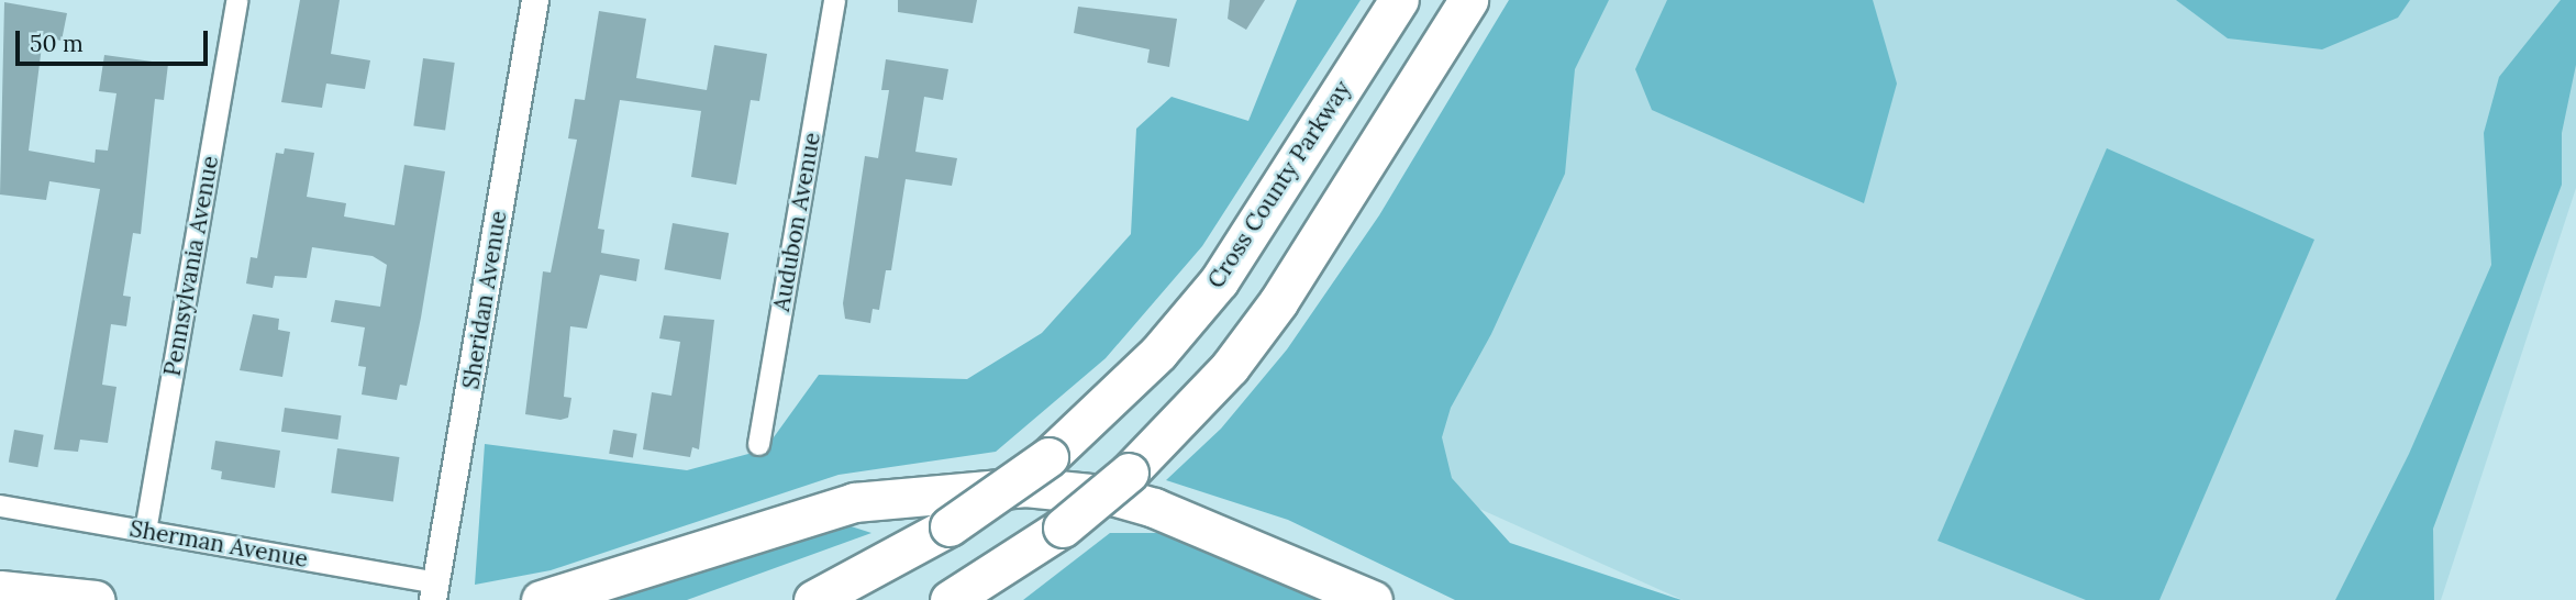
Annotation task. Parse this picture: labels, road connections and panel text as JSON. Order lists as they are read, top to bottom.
{
  "streets": {
    "highway": ["Cross County Parkway"],
    "street": [
      "Audubon Avenue",
      "Pennsylvania Avenue",
      "Sheridan Avenue",
      "Sherman Avenue"
    ]
  },
  "crossings": [
    ["Pennsylvania Avenue", "Sherman Avenue"],
    ["Sheridan Avenue", "Sherman Avenue"]
  ],
  "scale_bar": "50 m"
}
